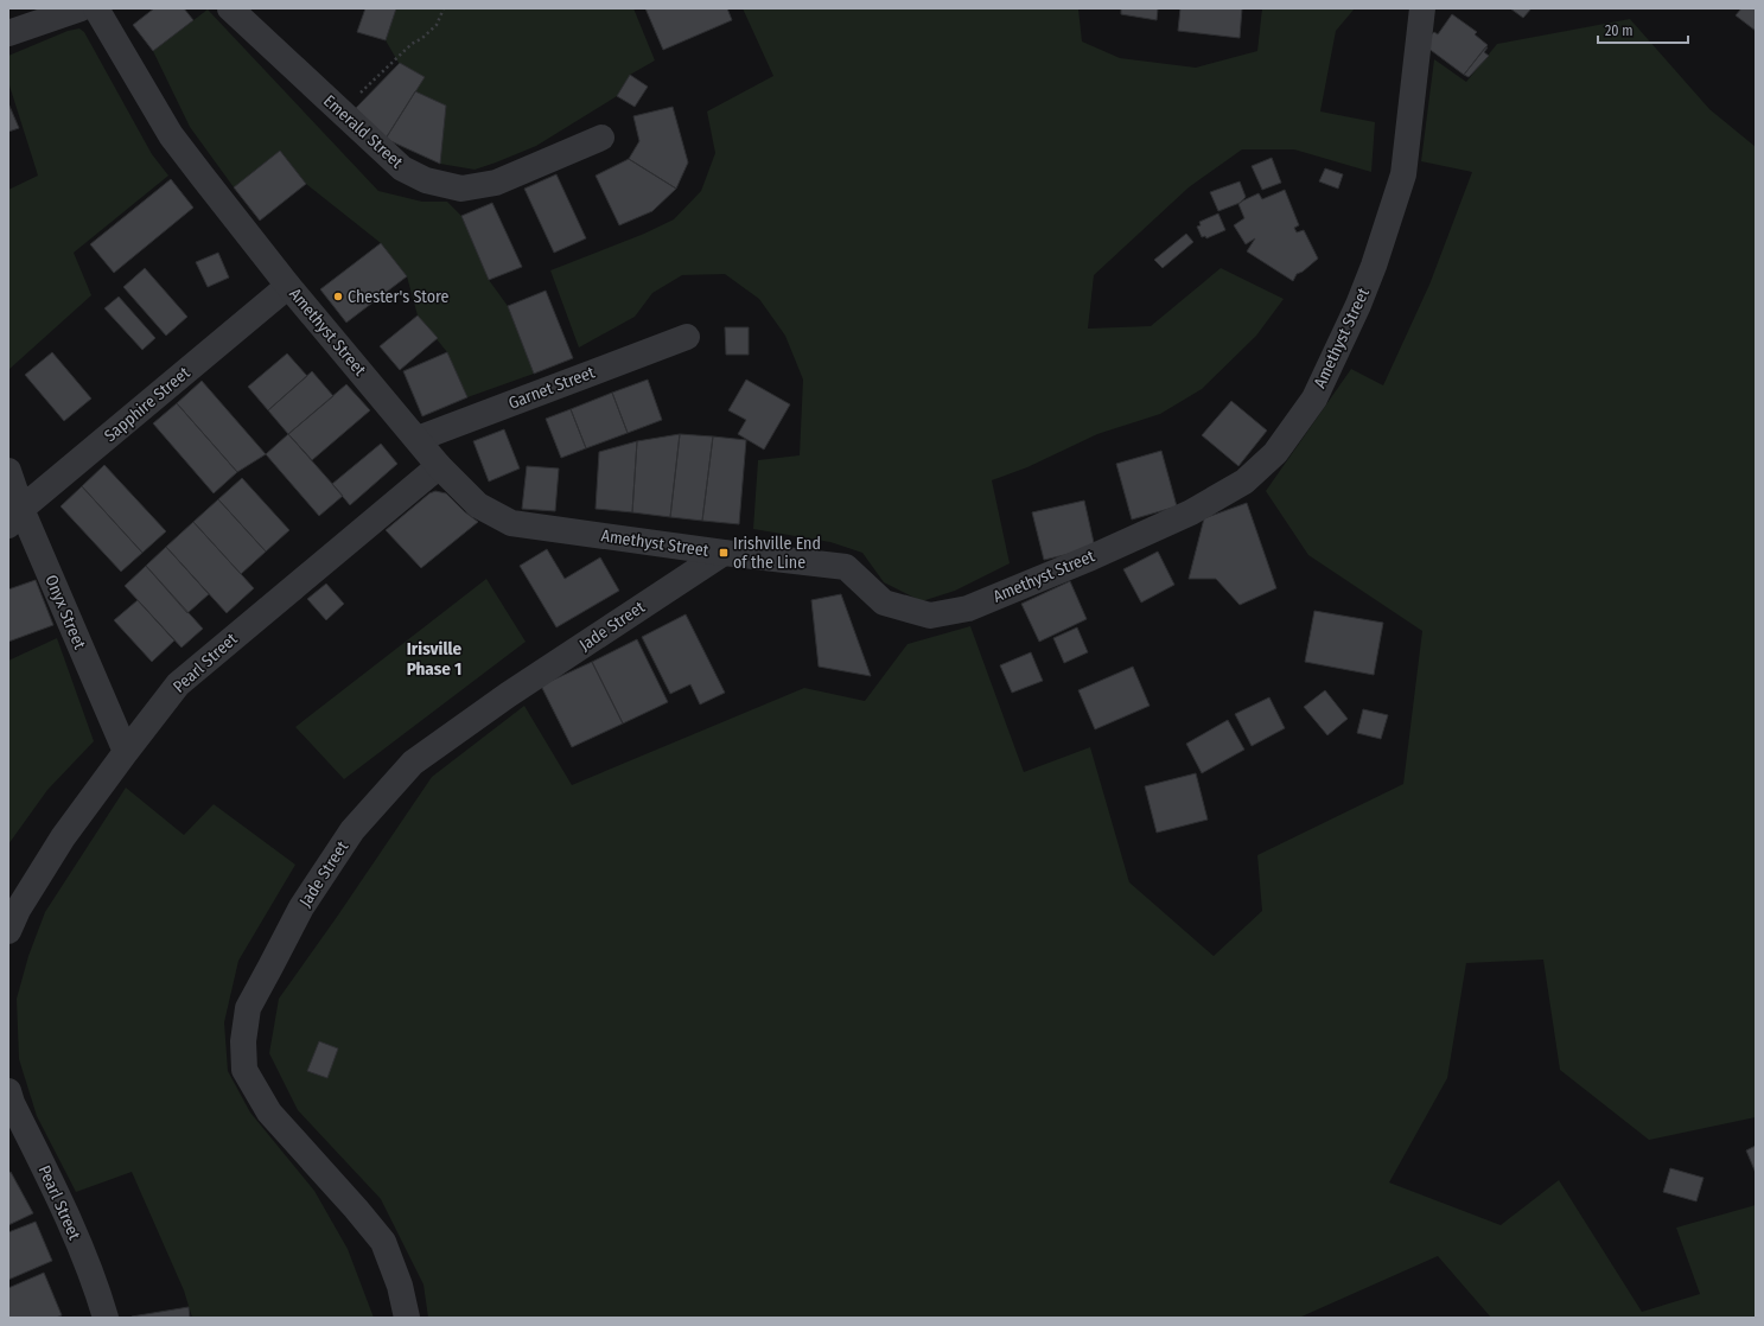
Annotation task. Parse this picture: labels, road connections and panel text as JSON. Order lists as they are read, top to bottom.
{
  "streets": {
    "street": [
      "Emerald Street",
      "Amethyst Street",
      "Garnet Street",
      "Sapphire Street",
      "Onyx Street",
      "Jade Street",
      "Pearl Street"
    ]
  },
  "crossings": [
    ["Amethyst Street", "Garnet Street"],
    ["Amethyst Street", "Sapphire Street"],
    ["Amethyst Street", "Jade Street"],
    ["Amethyst Street", "Pearl Street"],
    ["Sapphire Street", "Onyx Street"],
    ["Onyx Street", "Pearl Street"]
  ],
  "districts": ["Irisville Phase 1"],
  "places": {
    "other": ["Chester's Store"],
    "transit": ["Irishville End of the Line"]
  },
  "scale_bar": "20 m"
}
